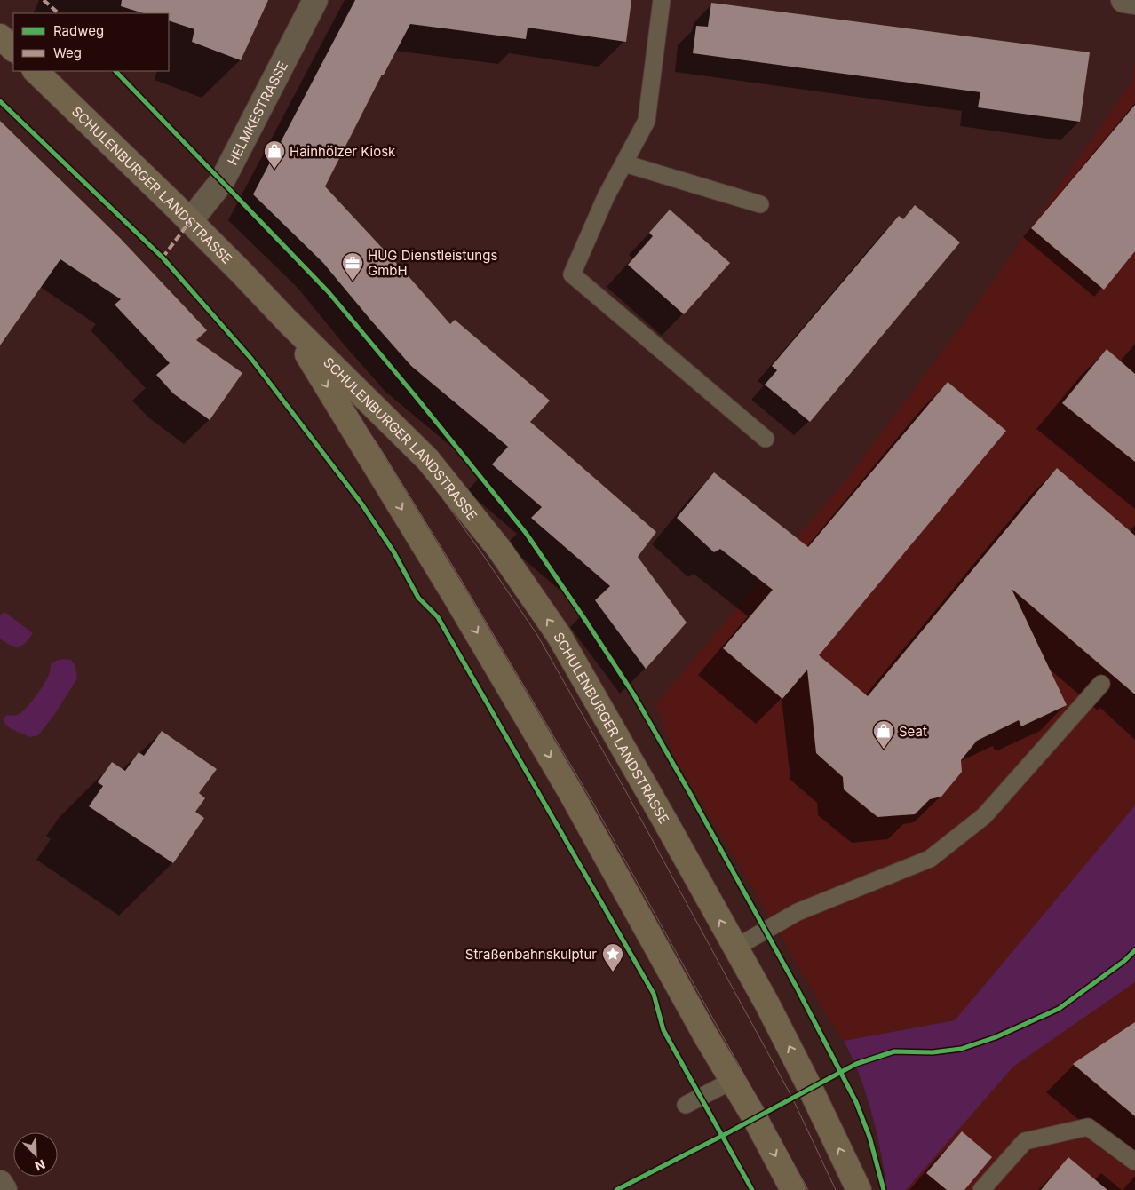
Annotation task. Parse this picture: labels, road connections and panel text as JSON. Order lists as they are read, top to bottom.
{
  "streets": {
    "main road": ["SCHULENBURGER LANDSTRASSE"],
    "street": ["HELMKESTRASSE"]
  },
  "crossings": [
    ["HELMKESTRASSE", "SCHULENBURGER LANDSTRASSE"]
  ],
  "places": {
    "shop": ["Hainhölzer Kiosk", "Seat"],
    "office": ["HUG Dienstleistungs GmbH"],
    "place": ["Straßenbahnskulptur"]
  },
  "legend": ["Radweg", "Weg"],
  "north": "bottom right"
}
